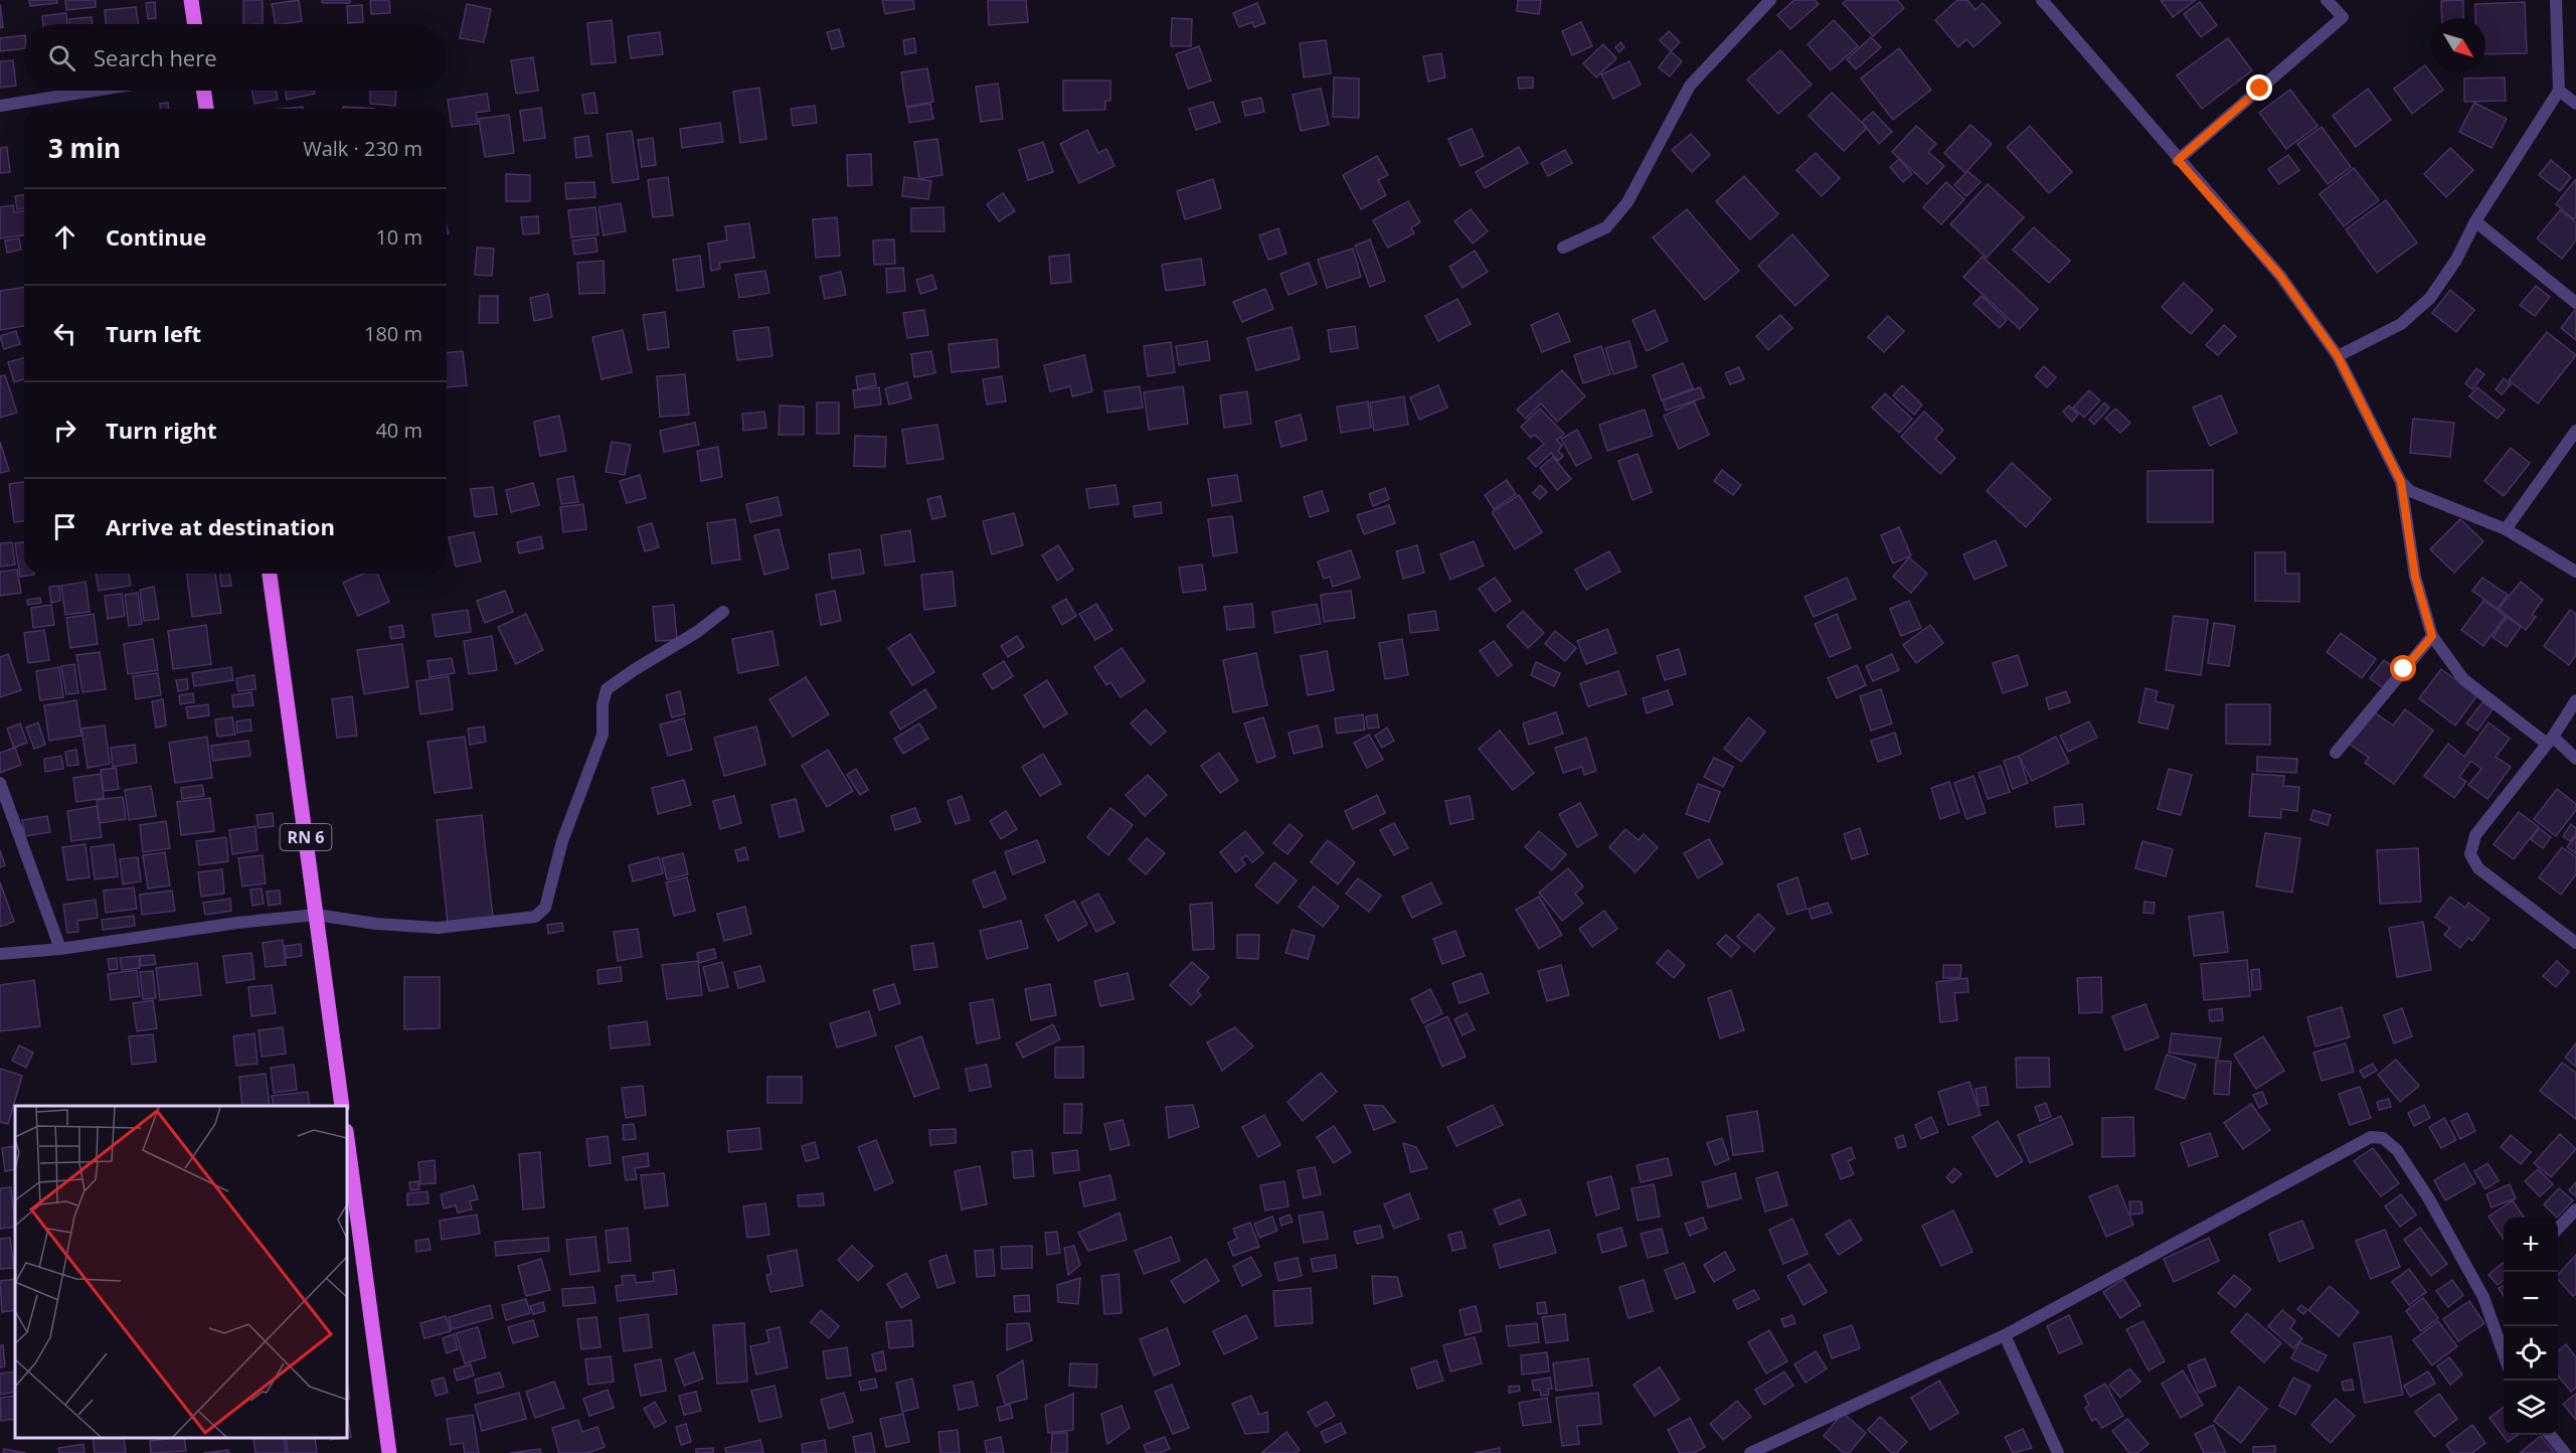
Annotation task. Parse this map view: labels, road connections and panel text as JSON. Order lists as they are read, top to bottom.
{
  "streets": {
    "main road": ["RN 6"]
  },
  "north": "bottom right",
  "page": {
    "search": "Search here",
    "heading": ["3 min", "Walk · 230 m"],
    "list": [
      ["Continue", "10 m"],
      ["Turn left", "180 m"],
      ["Turn right", "40 m"],
      "Arrive at destination"
    ],
    "map_buttons": ["+", "−"]
  }
}
